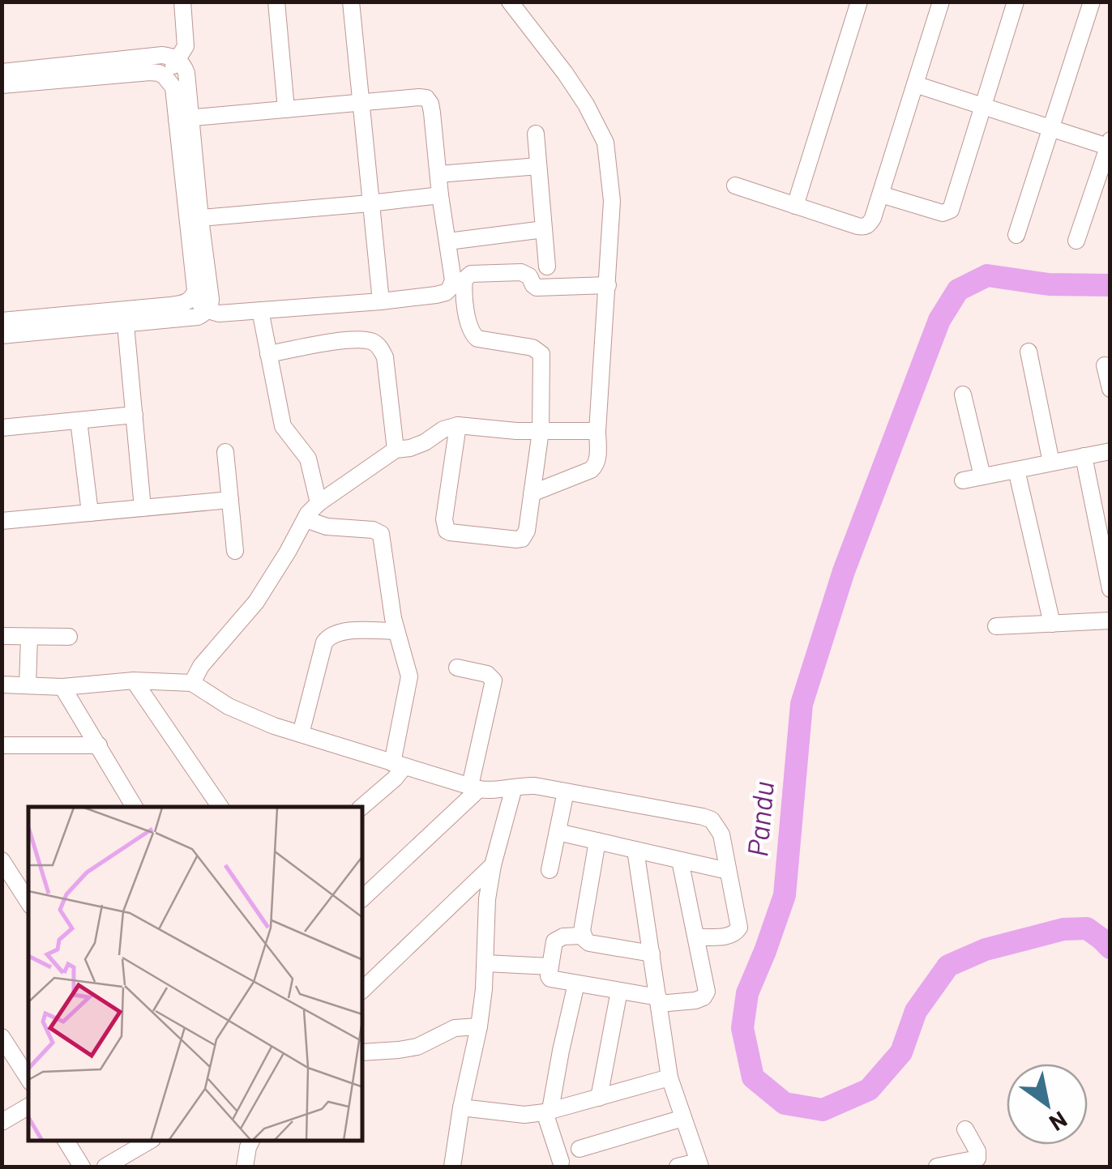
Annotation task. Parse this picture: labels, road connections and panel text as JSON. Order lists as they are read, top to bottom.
{
  "water": ["Pandu"],
  "north": "bottom right"
}
